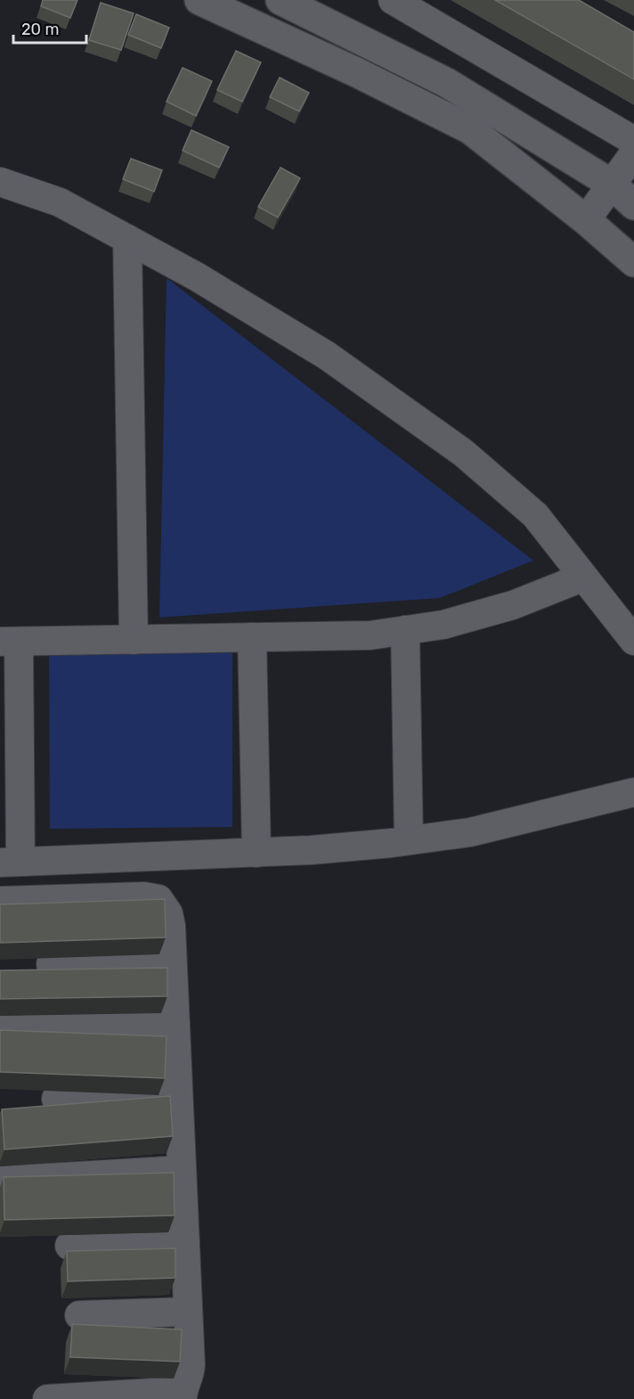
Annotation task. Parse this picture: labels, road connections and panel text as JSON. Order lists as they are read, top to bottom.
{
  "scale_bar": "20 m"
}
